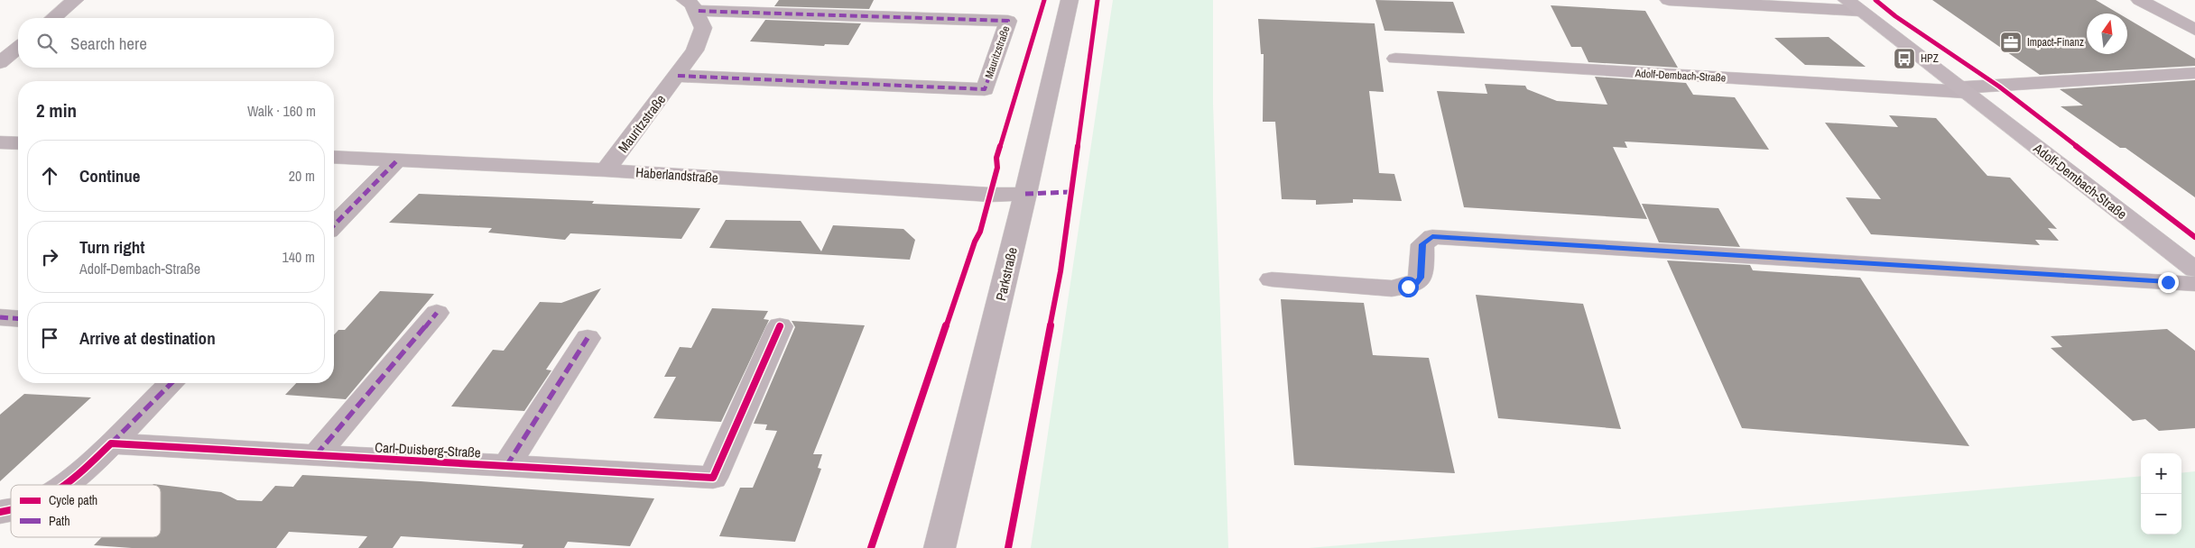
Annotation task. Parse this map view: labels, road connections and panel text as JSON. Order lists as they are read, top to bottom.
{
  "streets": {
    "main road": ["Adolf-Dembach-Straße"],
    "street": [
      "Mauritzstraße",
      "Haberlandstraße",
      "Parkstraße",
      "Carl-Duisberg-Straße"
    ]
  },
  "crossings": [
    ["Mauritzstraße", "Haberlandstraße"],
    ["Haberlandstraße", "Parkstraße"]
  ],
  "places": {
    "office": ["Impact-Finanz"],
    "bus stop": ["HPZ"]
  },
  "legend": ["Cycle path", "Path"],
  "north": "top",
  "page": {
    "search": "Search here",
    "heading": ["2 min", "Walk · 160 m"],
    "list": [
      ["Continue", "20 m"],
      ["Turn right", "Adolf-Dembach-Straße", "140 m"],
      "Arrive at destination"
    ],
    "map_buttons": ["+", "−"]
  }
}
